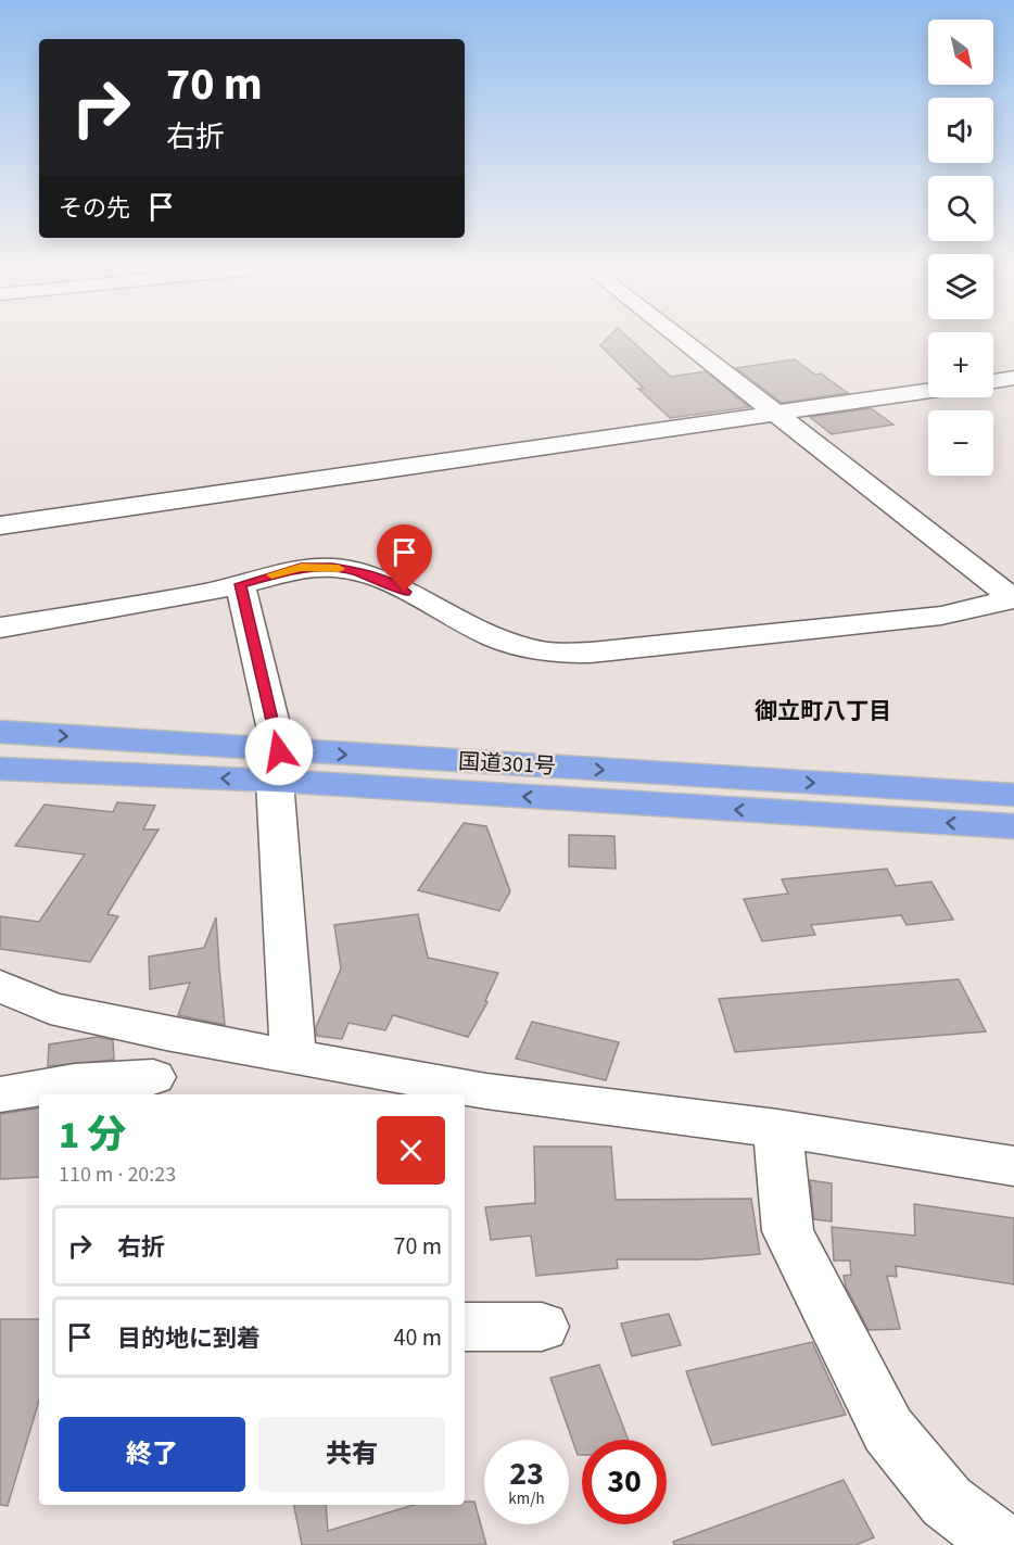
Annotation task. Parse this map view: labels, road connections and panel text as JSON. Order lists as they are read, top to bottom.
{
  "streets": {
    "highway": ["国道301号"]
  },
  "districts": ["御立町八丁目"],
  "north": "bottom right",
  "page": {
    "map_buttons": ["+", "−"],
    "turn": ["70 m", "右折"],
    "then": "その先",
    "heading": ["1 分", "110 m · 20:23"],
    "list": [
      {
        "name": "右折",
        "value": "70 m"
      },
      {
        "name": "目的地に到着",
        "value": "40 m"
      }
    ],
    "buttons": ["終了", "共有"],
    "speed": "23 km/h",
    "limit": "30"
  }
}
